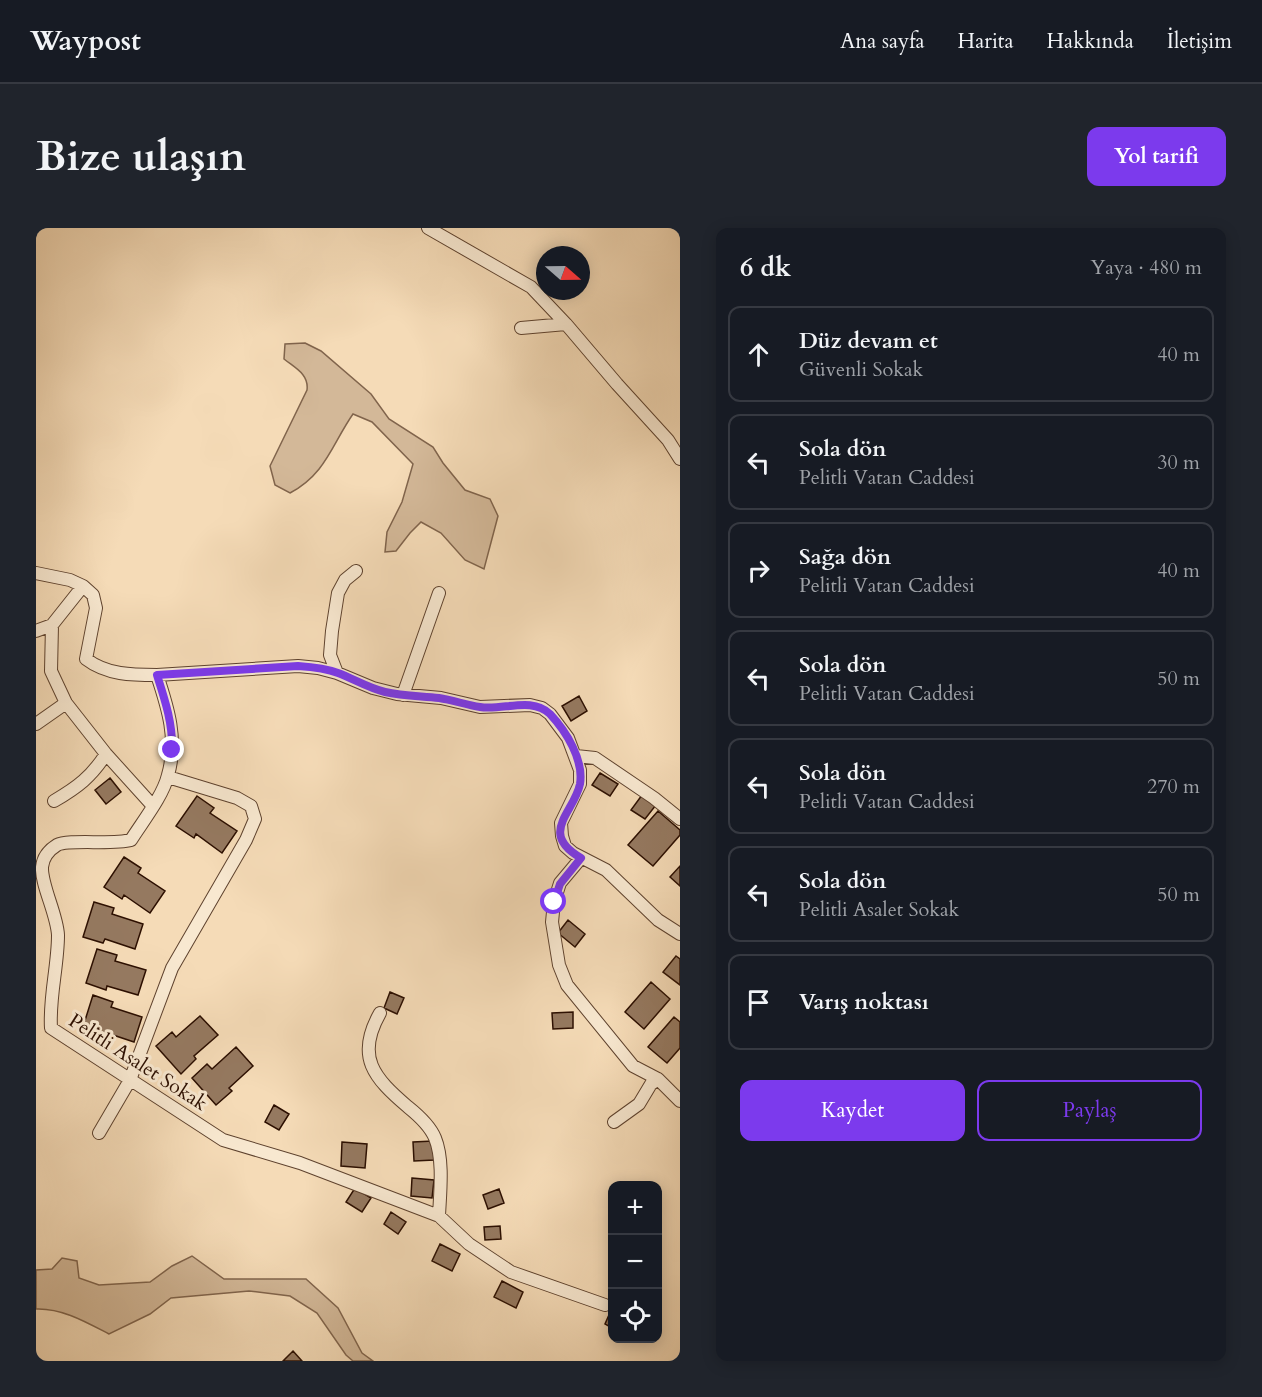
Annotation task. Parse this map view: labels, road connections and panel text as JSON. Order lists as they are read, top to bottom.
{
  "streets": {
    "street": ["Pelitli Asalet Sokak"]
  },
  "north": "right",
  "page": {
    "header": "Waypost",
    "nav": [
      "Ana sayfa",
      "Harita",
      "Hakkında",
      "İletişim"
    ],
    "buttons": [
      "Yol tarifi",
      ["Kaydet", "Paylaş"]
    ],
    "title": "Bize ulaşın",
    "heading": ["6 dk", "Yaya · 480 m"],
    "list": [
      ["Düz devam et", "Güvenli Sokak", "40 m"],
      ["Sola dön", "Pelitli Vatan Caddesi", "30 m"],
      ["Sağa dön", "Pelitli Vatan Caddesi", "40 m"],
      ["Sola dön", "Pelitli Vatan Caddesi", "50 m"],
      ["Sola dön", "Pelitli Vatan Caddesi", "270 m"],
      ["Sola dön", "Pelitli Asalet Sokak", "50 m"],
      "Varış noktası"
    ],
    "map_buttons": ["+", "−"]
  }
}
